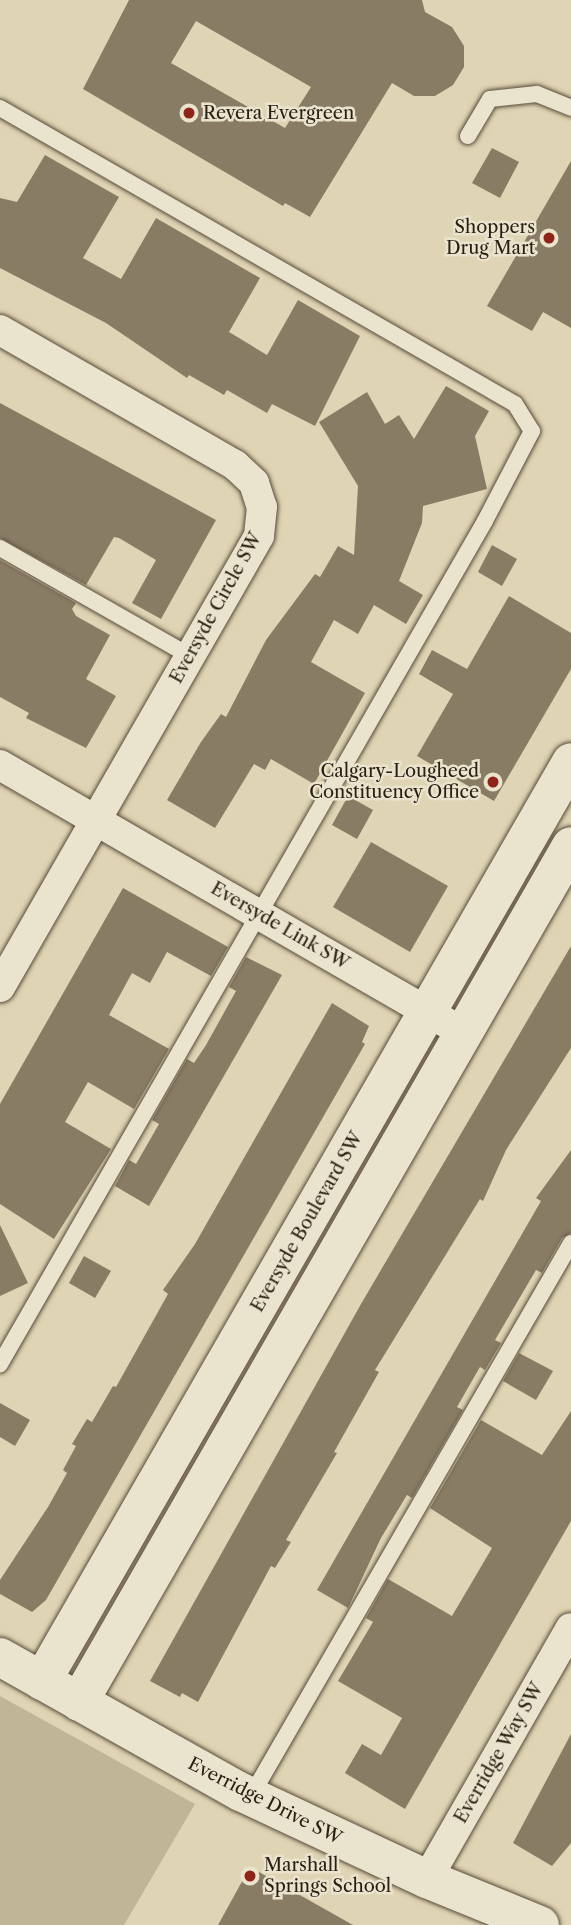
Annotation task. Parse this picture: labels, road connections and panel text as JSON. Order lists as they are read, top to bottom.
{
  "streets": {
    "street": [
      "Eversyde Circle SW",
      "Eversyde Link SW",
      "Eversyde Boulevard SW",
      "Everridge Way SW",
      "Everridge Drive SW"
    ]
  },
  "crossings": [
    ["Eversyde Circle SW", "Eversyde Link SW"],
    ["Eversyde Link SW", "Eversyde Boulevard SW"],
    ["Eversyde Boulevard SW", "Everridge Drive SW"],
    ["Everridge Way SW", "Everridge Drive SW"]
  ],
  "places": [
    "Revera Evergreen",
    "Shoppers Drug Mart",
    "Calgary-Lougheed Constituency Office",
    "Marshall Springs School"
  ]
}
